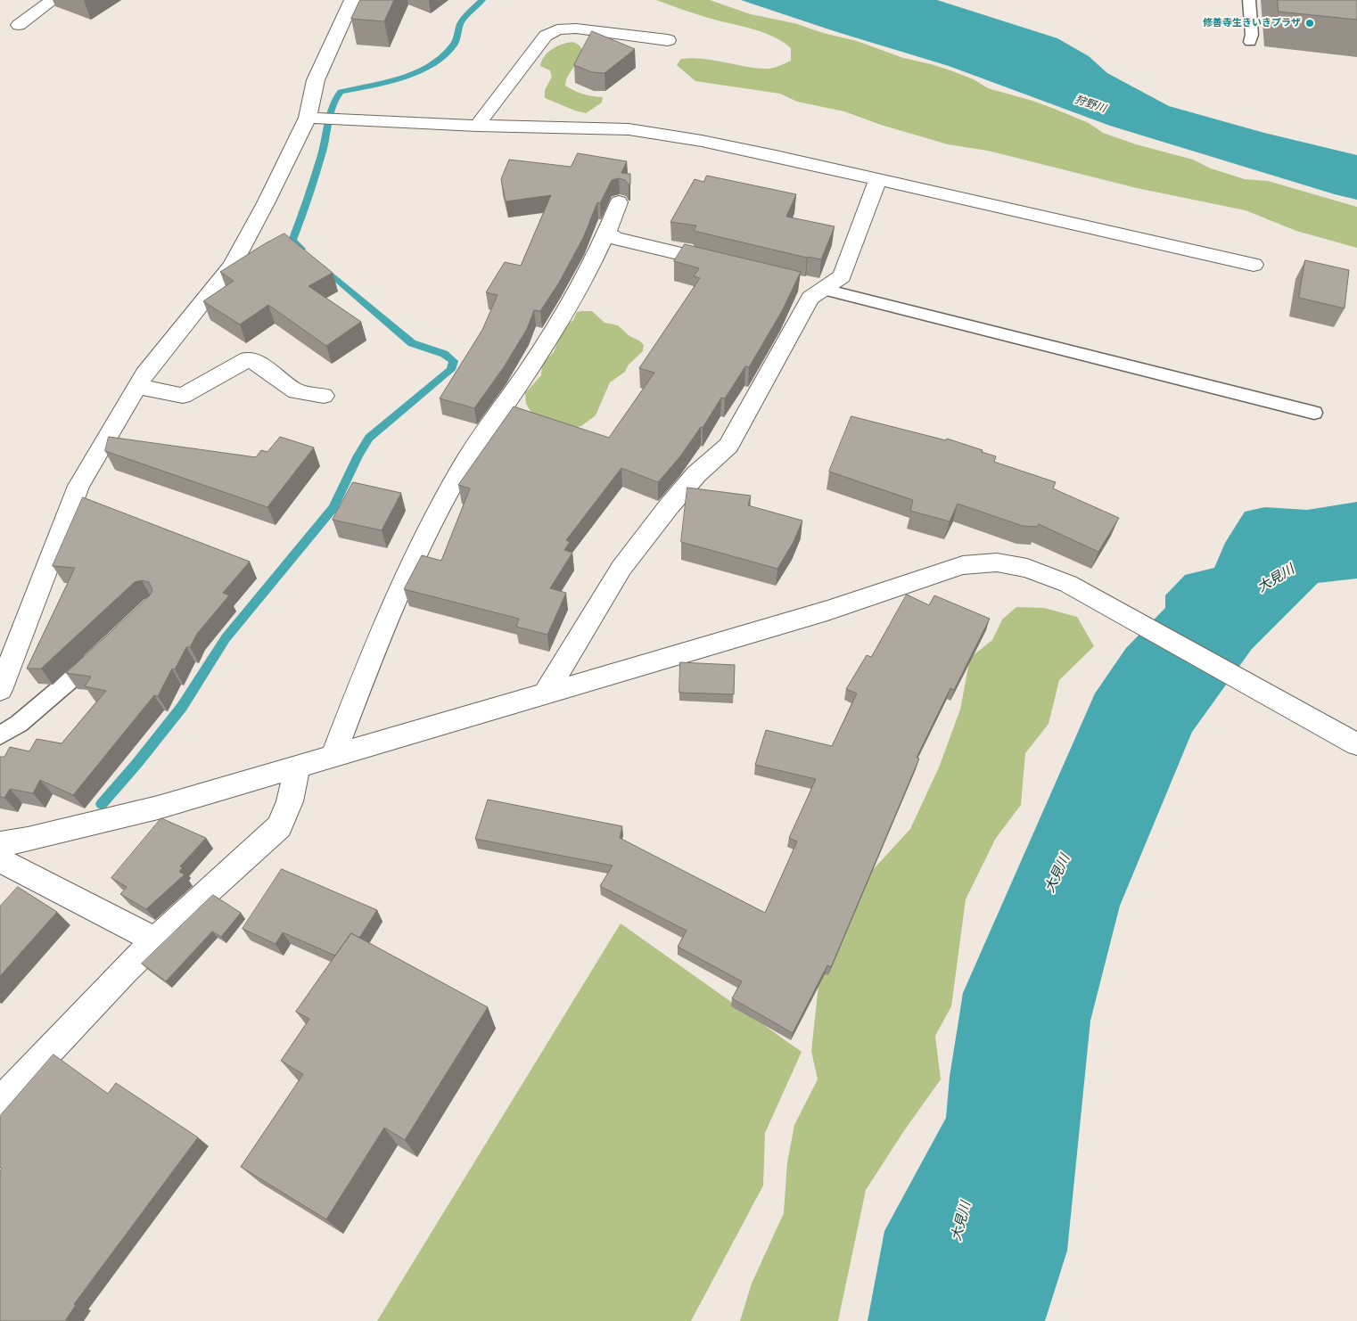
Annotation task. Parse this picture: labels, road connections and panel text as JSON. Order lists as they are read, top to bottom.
{
  "water": ["狩野川", "大見川"],
  "places": ["修善寺生きいきプラザ"]
}
